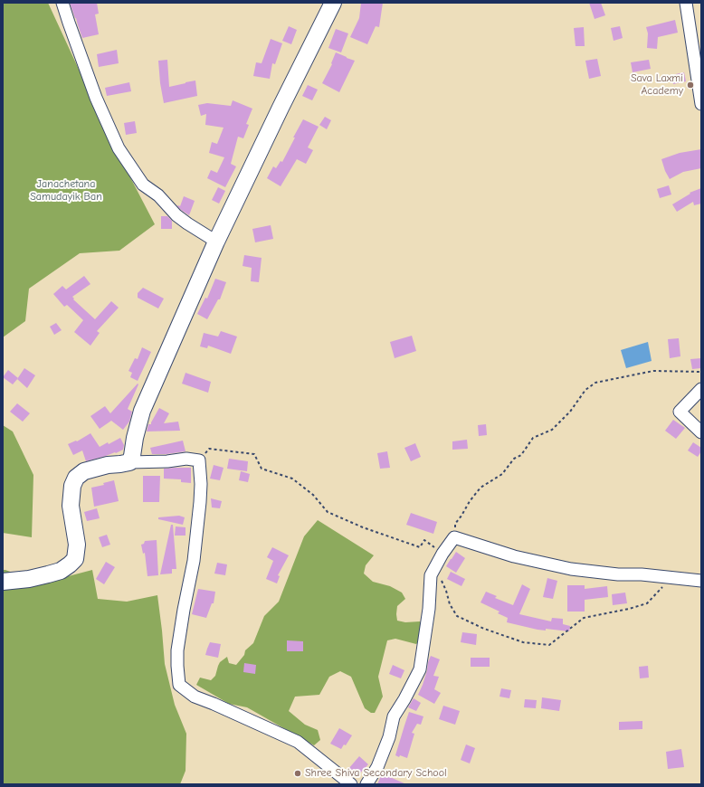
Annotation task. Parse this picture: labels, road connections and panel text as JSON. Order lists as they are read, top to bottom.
{
  "parks": ["Janachetana Samudayik Ban"],
  "places": ["Sava Laxmi Academy", "Shree Shiva Secondary School"]
}
